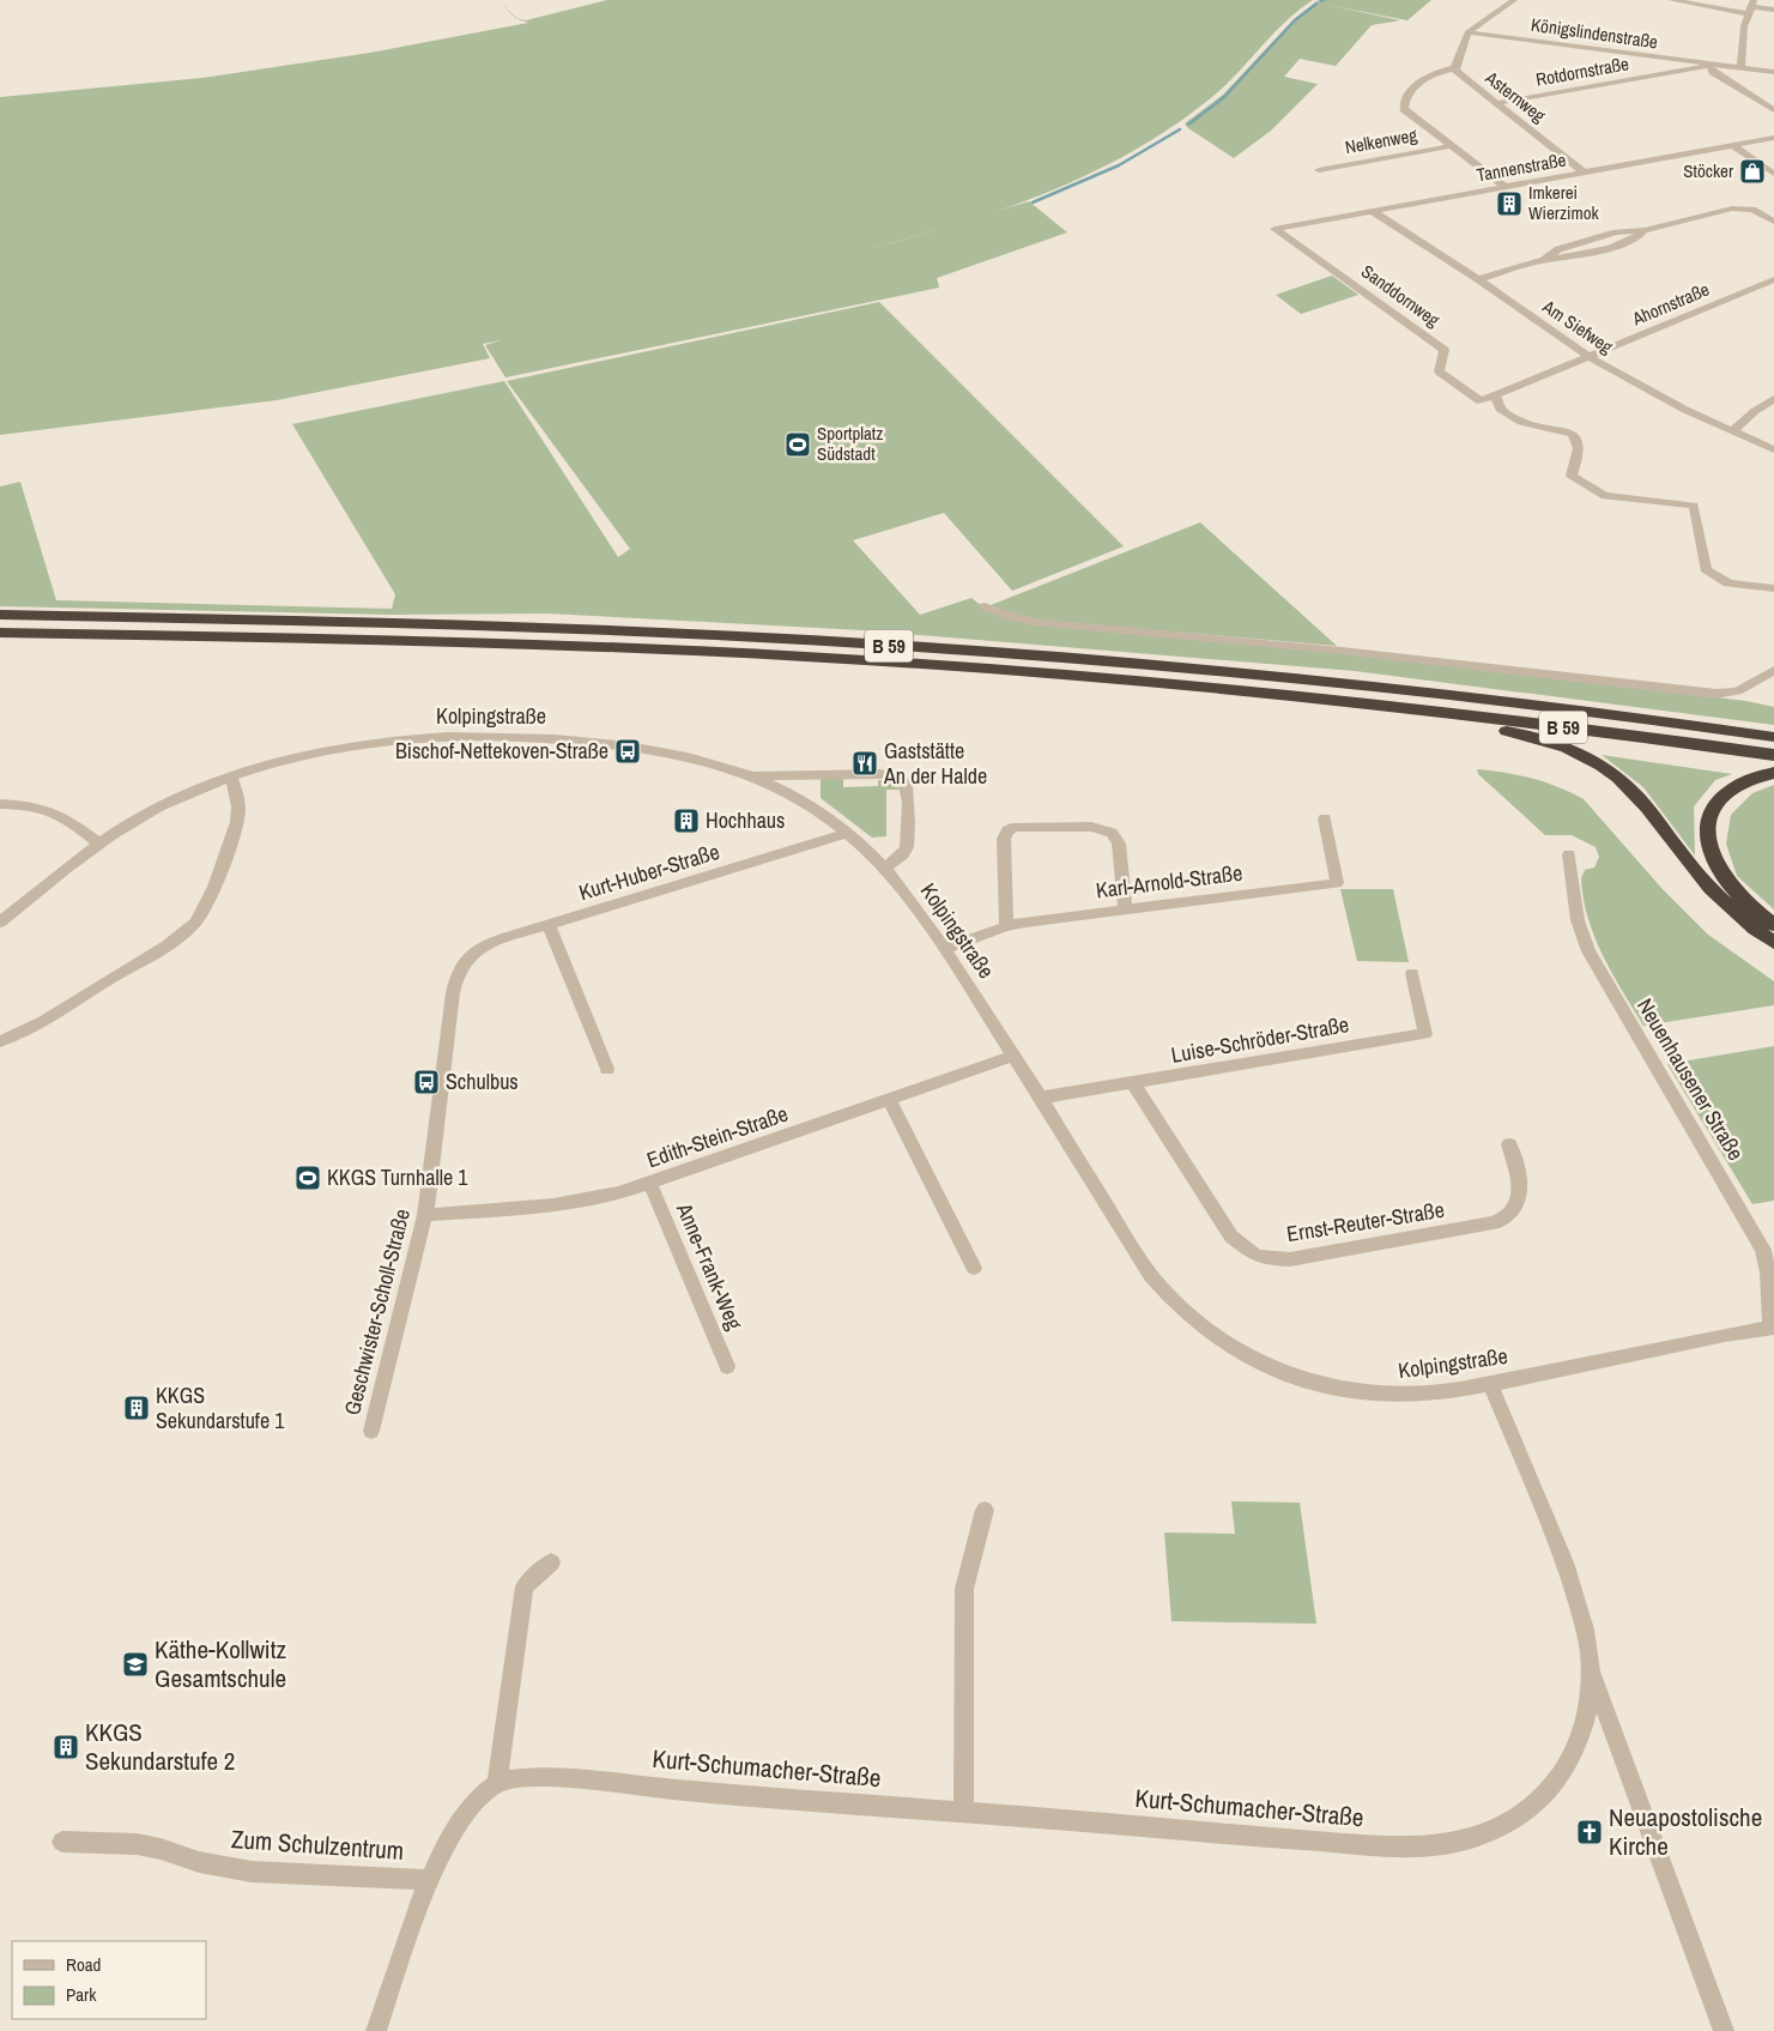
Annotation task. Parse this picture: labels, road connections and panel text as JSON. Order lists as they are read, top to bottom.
{
  "streets": {
    "highway": ["B 59"],
    "street": [
      "Königslindenstraße",
      "Rotdornstraße",
      "Asternweg",
      "Nelkenweg",
      "Tannenstraße",
      "Sanddornweg",
      "Ahornstraße",
      "Am Siefweg",
      "Kolpingstraße",
      "Kurt-Huber-Straße",
      "Karl-Arnold-Straße",
      "Luise-Schröder-Straße",
      "Neuenhausener Straße",
      "Edith-Stein-Straße",
      "Ernst-Reuter-Straße",
      "Anne-Frank-Weg",
      "Geschwister-Scholl-Straße",
      "Kurt-Schumacher-Straße",
      "Zum Schulzentrum"
    ]
  },
  "crossings": [
    ["Königslindenstraße", "Rotdornstraße"],
    ["Königslindenstraße", "Asternweg"],
    ["Rotdornstraße", "Asternweg"],
    ["Asternweg", "Tannenstraße"],
    ["Tannenstraße", "Sanddornweg"],
    ["Tannenstraße", "Am Siefweg"],
    ["Sanddornweg", "Ahornstraße"],
    ["Ahornstraße", "Am Siefweg"],
    ["Kolpingstraße", "Kurt-Huber-Straße"],
    ["Kolpingstraße", "Karl-Arnold-Straße"],
    ["Kolpingstraße", "Luise-Schröder-Straße"],
    ["Kolpingstraße", "Neuenhausener Straße"],
    ["Kolpingstraße", "Edith-Stein-Straße"],
    ["Kolpingstraße", "Kurt-Schumacher-Straße"],
    ["Kurt-Huber-Straße", "Geschwister-Scholl-Straße"],
    ["Luise-Schröder-Straße", "Ernst-Reuter-Straße"],
    ["Edith-Stein-Straße", "Anne-Frank-Weg"],
    ["Edith-Stein-Straße", "Geschwister-Scholl-Straße"]
  ],
  "places": {
    "shop": ["Stöcker"],
    "building": [
      "Imkerei Wierzimok",
      "Hochhaus",
      "KKGS Sekundarstufe 1",
      "KKGS Sekundarstufe 2"
    ],
    "sports": ["Sportplatz Südstadt", "KKGS Turnhalle 1"],
    "bus stop": ["Bischof-Nettekoven-Straße", "Schulbus"],
    "restaurant": ["Gaststätte An der Halde"],
    "school or university": ["Käthe-Kollwitz Gesamtschule"],
    "church": ["Neuapostolische Kirche"]
  },
  "legend": ["Road", "Park"]
}
